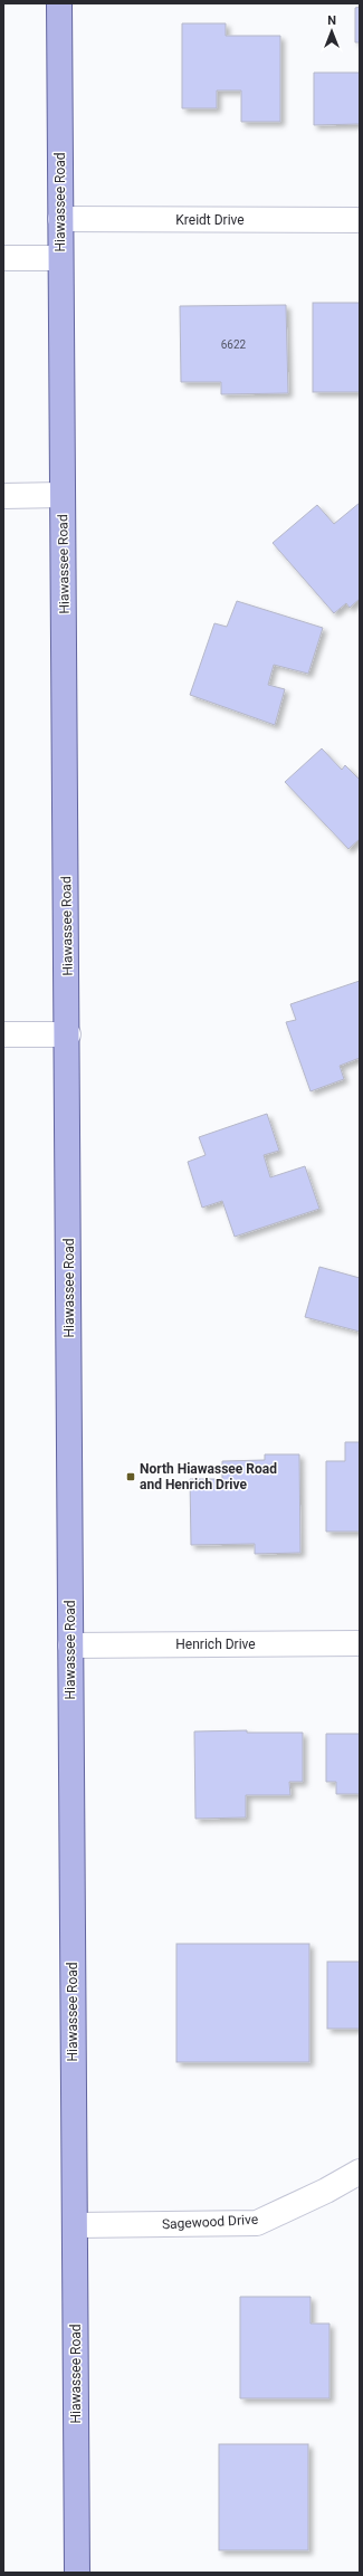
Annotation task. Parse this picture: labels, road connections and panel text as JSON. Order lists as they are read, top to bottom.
{
  "streets": {
    "main road": ["Hiawassee Road"],
    "street": ["Kreidt Drive", "Henrich Drive", "Sagewood Drive"]
  },
  "crossings": [
    ["Hiawassee Road", "Kreidt Drive"],
    ["Hiawassee Road", "Henrich Drive"],
    ["Hiawassee Road", "Sagewood Drive"]
  ],
  "places": {
    "transit": ["North Hiawassee Road and Henrich Drive"]
  },
  "house_numbers": ["6622"],
  "north": "top"
}
